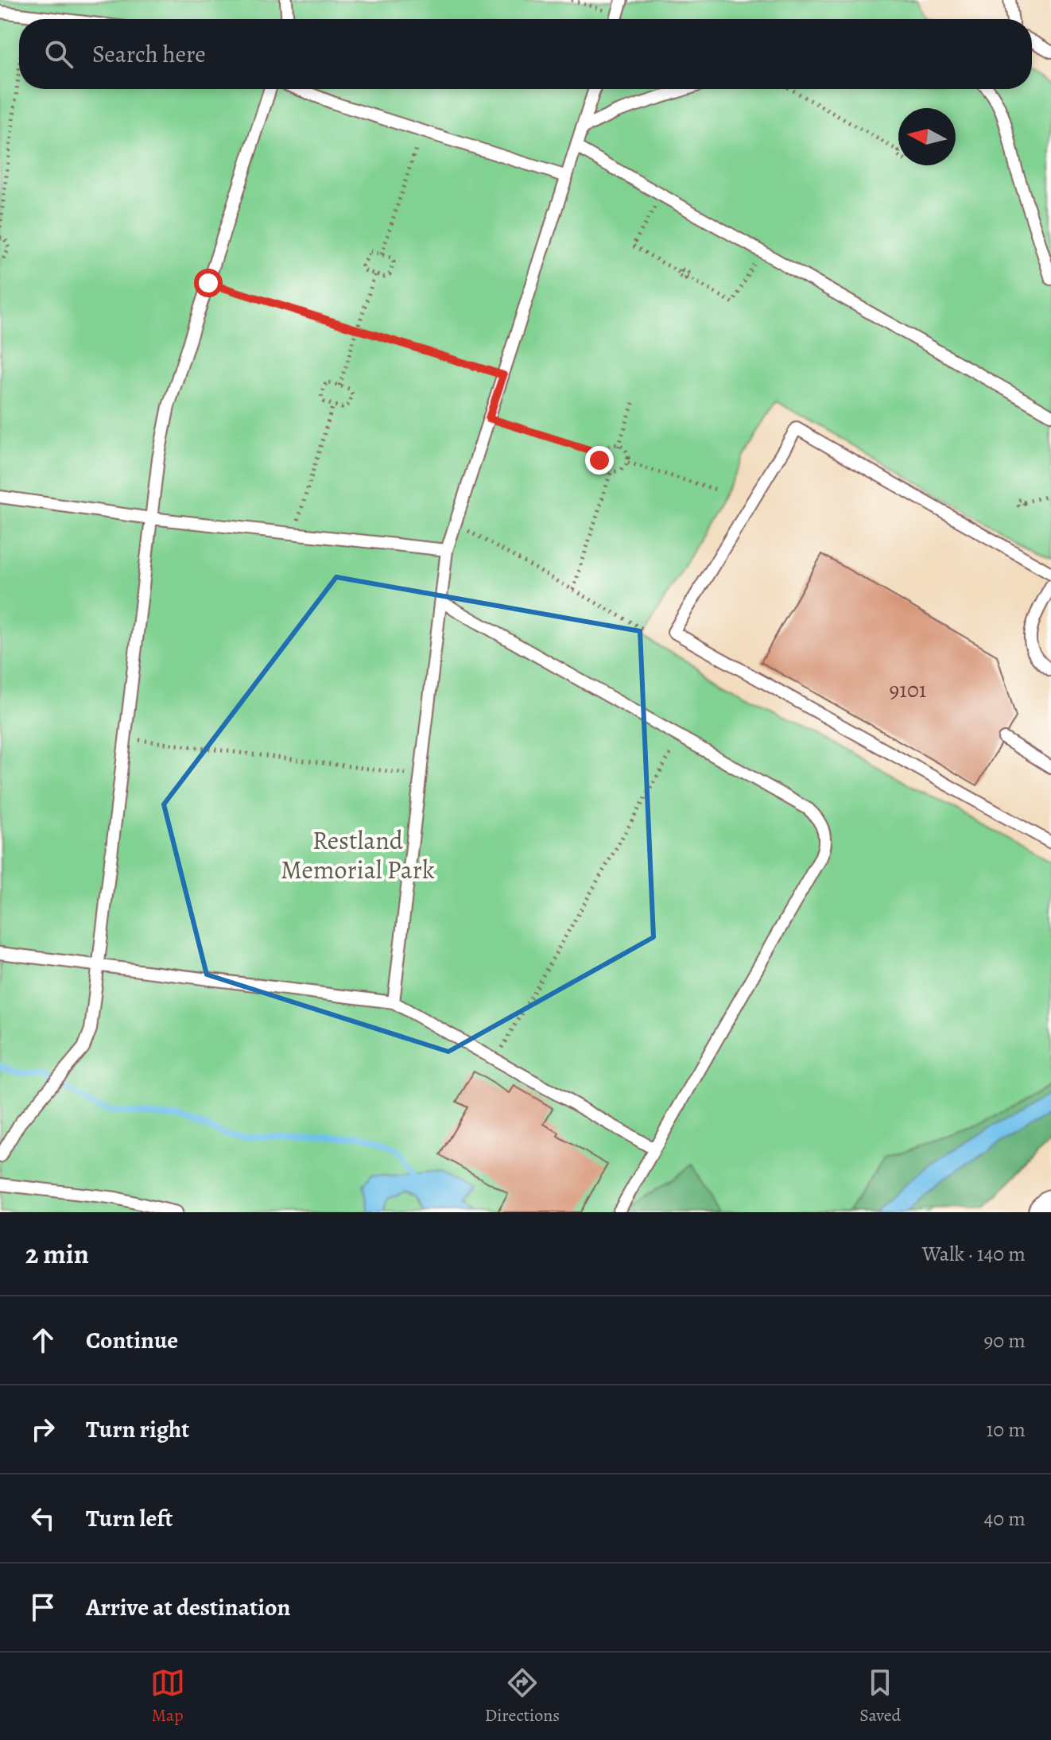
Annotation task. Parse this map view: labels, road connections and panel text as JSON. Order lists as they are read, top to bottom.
{
  "parks": ["Restland Memorial Park"],
  "house_numbers": ["9101"],
  "north": "left",
  "page": {
    "search": "Search here",
    "heading": ["2 min", "Walk · 140 m"],
    "list": [
      ["Continue", "90 m"],
      ["Turn right", "10 m"],
      ["Turn left", "40 m"],
      "Arrive at destination"
    ],
    "nav": ["Map", "Directions", "Saved"]
  }
}
